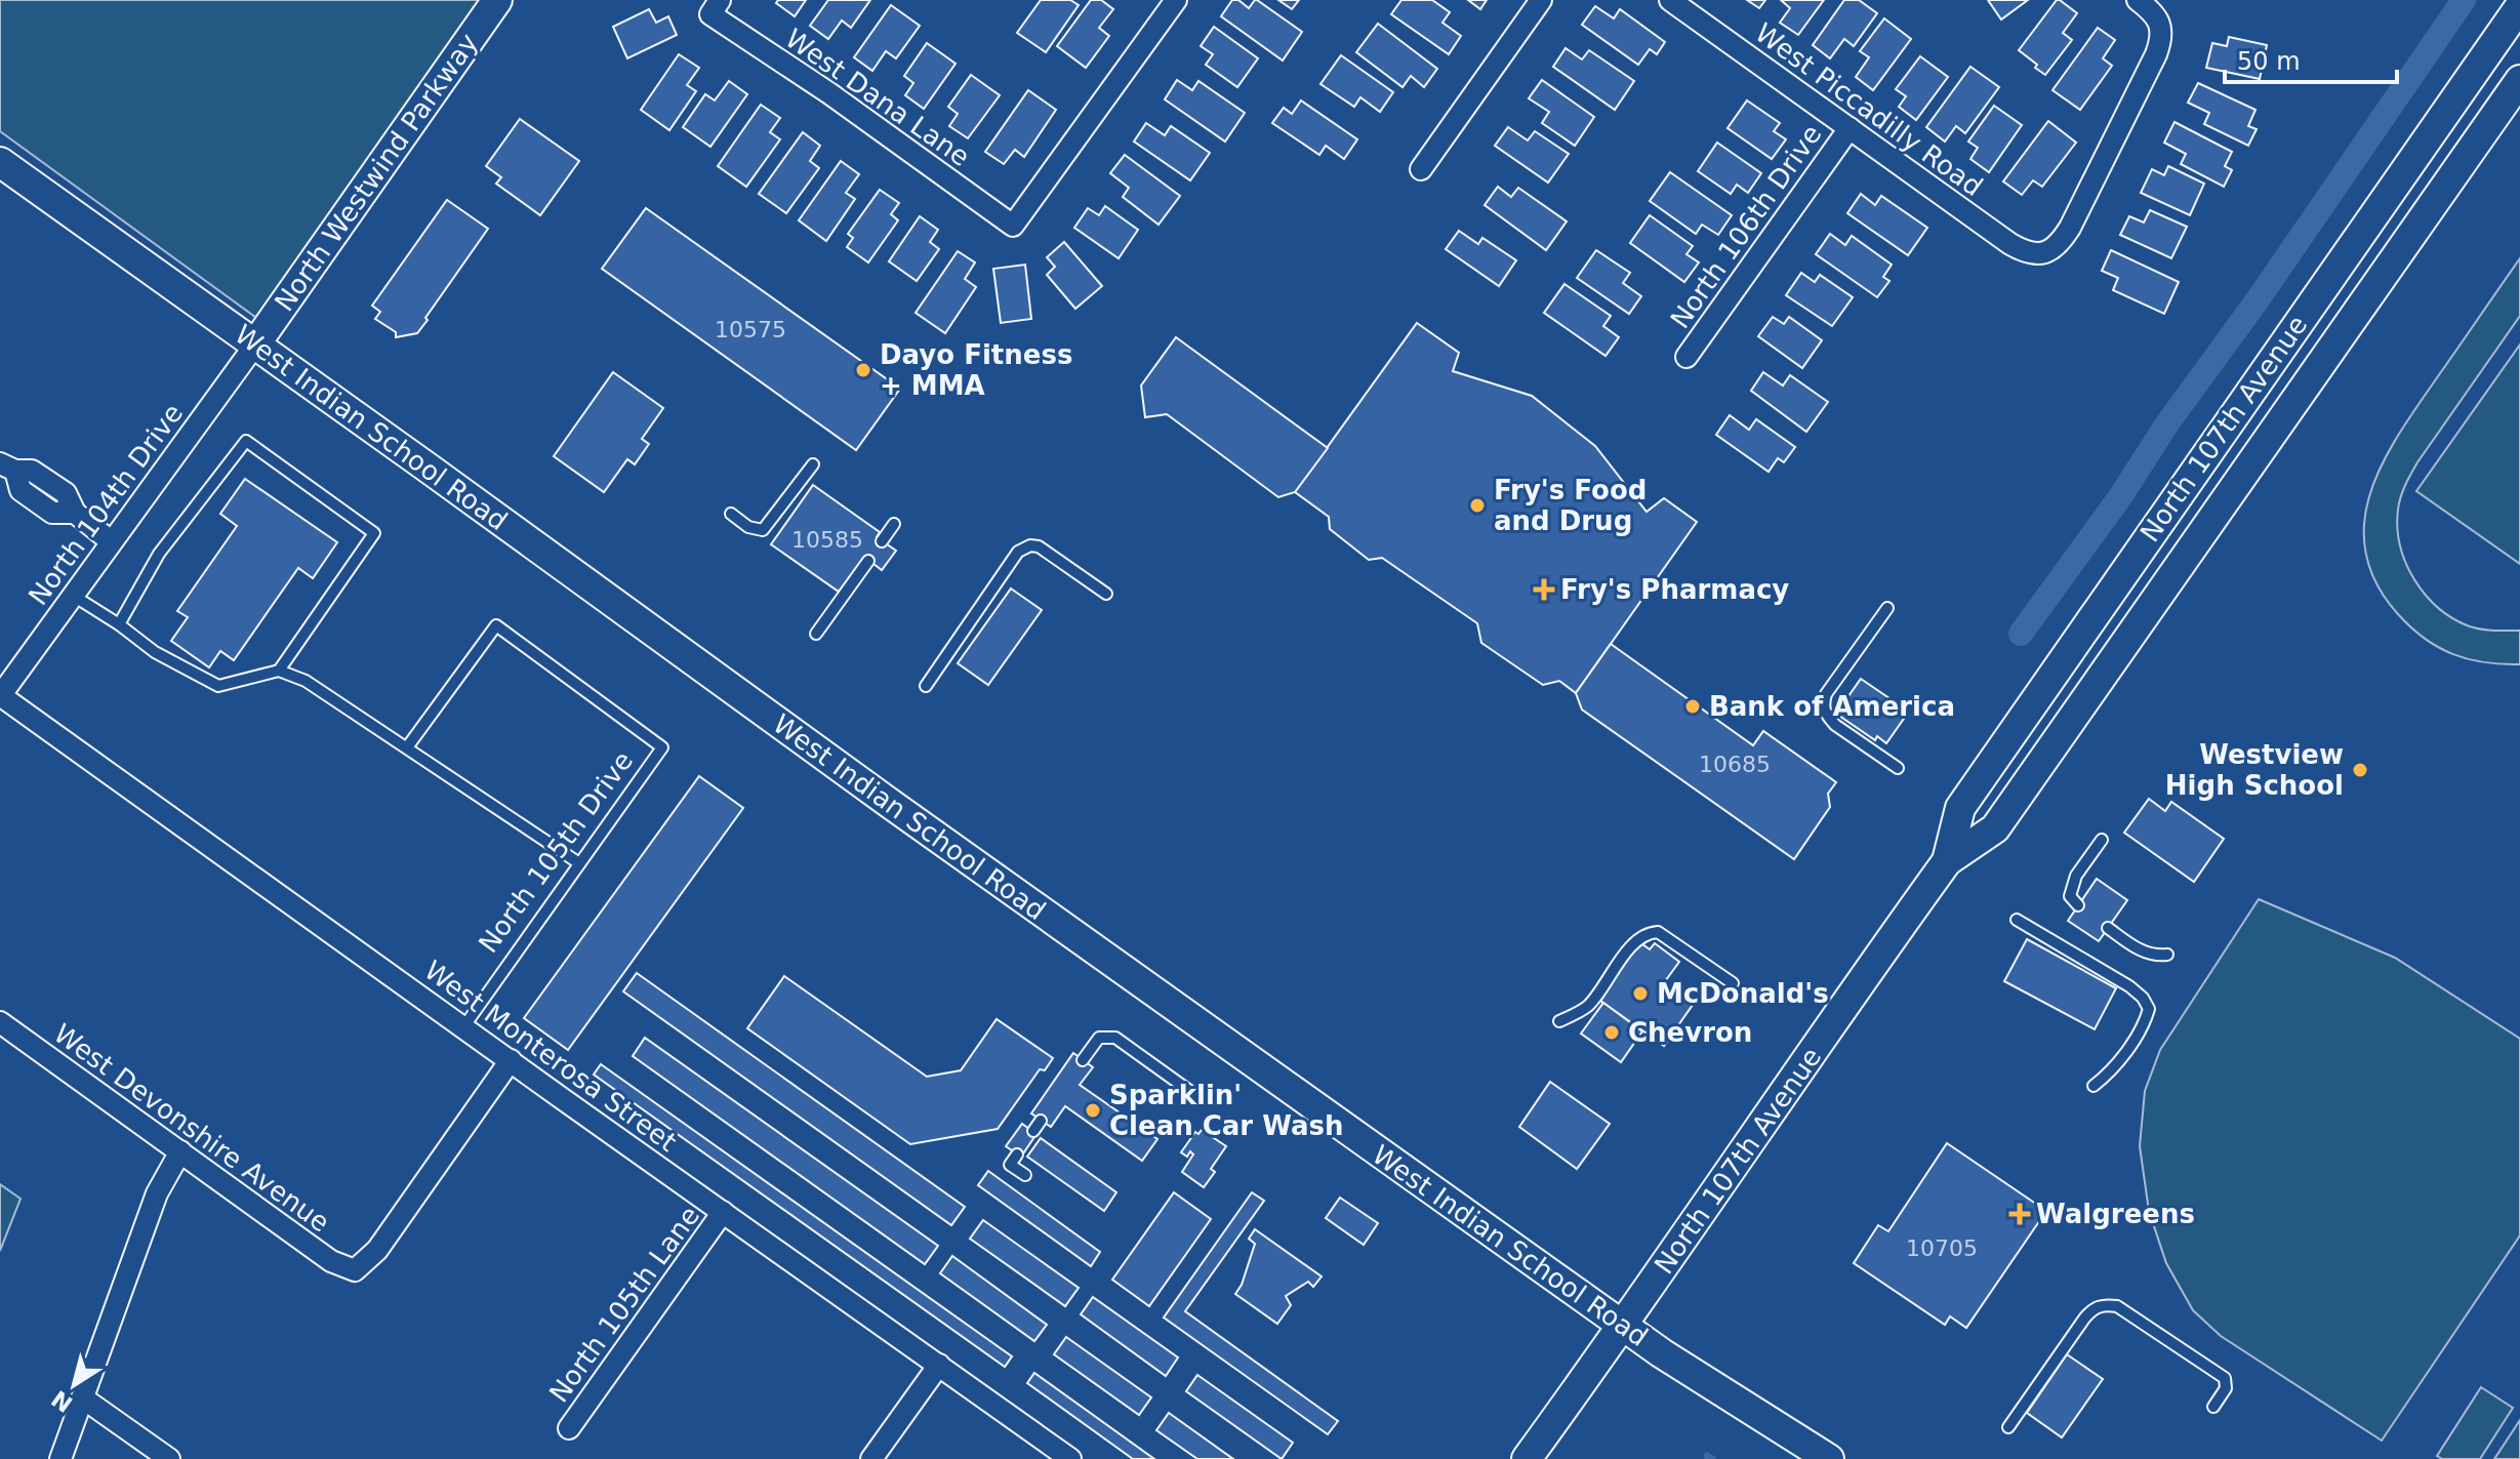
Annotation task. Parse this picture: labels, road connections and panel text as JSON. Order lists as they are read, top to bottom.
{
  "streets": {
    "main road": ["North Westwind Parkway", "West Indian School Road", "North 107th Avenue"],
    "street": [
      "West Dana Lane",
      "West Piccadilly Road",
      "North 106th Drive",
      "North 104th Drive",
      "West Monterosa Street",
      "West Devonshire Avenue",
      "North 105th Lane"
    ],
    "lane": ["North 105th Drive"]
  },
  "crossings": [
    ["West Piccadilly Road", "North 106th Drive"],
    ["North Westwind Parkway", "West Indian School Road"],
    ["North Westwind Parkway", "North 104th Drive"],
    ["West Indian School Road", "North 107th Avenue"],
    ["West Indian School Road", "North 104th Drive"],
    ["North 104th Drive", "West Monterosa Street"],
    ["North 105th Drive", "West Monterosa Street"],
    ["West Monterosa Street", "West Devonshire Avenue"],
    ["West Monterosa Street", "North 105th Lane"]
  ],
  "places": {
    "other": [
      "Dayo Fitness + MMA",
      "Fry's Food and Drug",
      "Bank of America",
      "Westview High School",
      "McDonald's",
      "Chevron",
      "Sparklin' Clean Car Wash"
    ],
    "health": ["Fry's Pharmacy", "Walgreens"]
  },
  "house_numbers": [
    "10575",
    "10585",
    "10685",
    "10705"
  ],
  "scale_bar": "50 m",
  "north": "bottom left"
}
